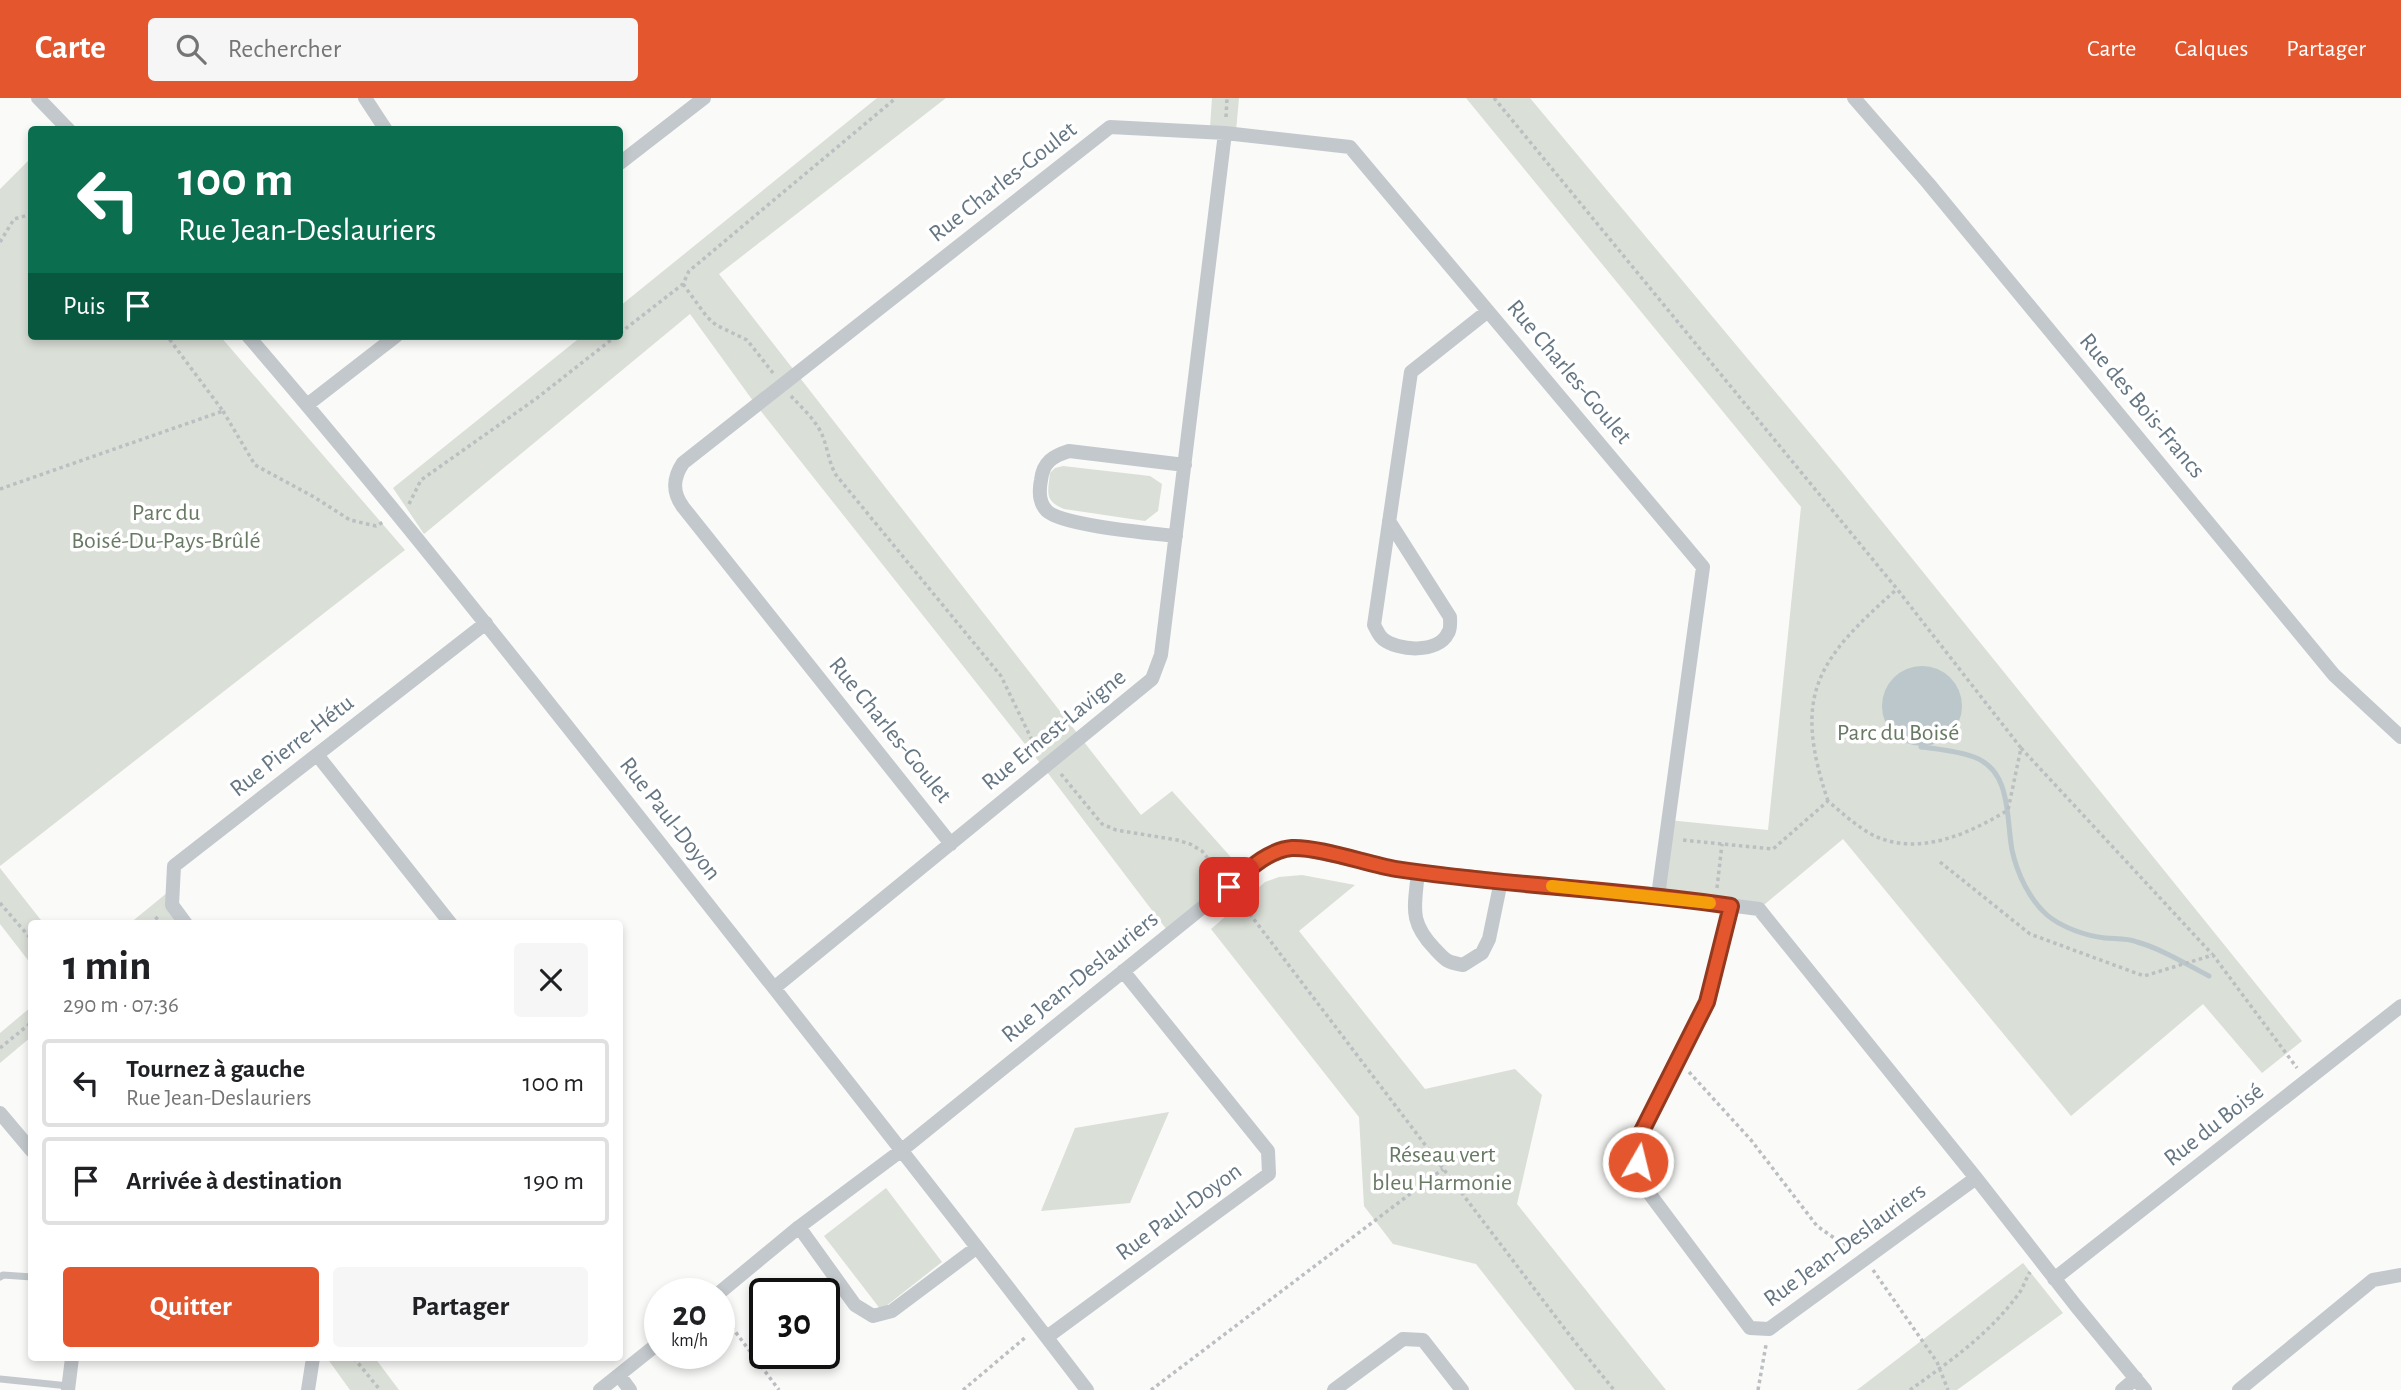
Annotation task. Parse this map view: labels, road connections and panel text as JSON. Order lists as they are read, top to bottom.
{
  "streets": {
    "street": [
      "Rue Charles-Goulet",
      "Rue des Bois-Francs",
      "Rue Ernest-Lavigne",
      "Rue Pierre-Hétu",
      "Rue Paul-Doyon",
      "Rue Jean-Deslauriers",
      "Rue du Boisé"
    ]
  },
  "crossings": [
    ["Rue Charles-Goulet", "Rue Ernest-Lavigne"],
    ["Rue Charles-Goulet", "Rue Jean-Deslauriers"],
    ["Rue Ernest-Lavigne", "Rue Paul-Doyon"],
    ["Rue Pierre-Hétu", "Rue Paul-Doyon"],
    ["Rue Paul-Doyon", "Rue Jean-Deslauriers"],
    ["Rue Jean-Deslauriers", "Rue du Boisé"]
  ],
  "parks": ["Parc du Boisé-Du-Pays-Brûlé", "Parc du Boisé", "Réseau vert bleu Harmonie"],
  "page": {
    "header": "Carte",
    "search": "Rechercher",
    "nav": ["Carte", "Calques", "Partager"],
    "turn": ["100 m", "Rue Jean-Deslauriers"],
    "then": "Puis",
    "heading": ["1 min", "290 m · 07:36"],
    "list": [
      {
        "name": "Tournez à gauche",
        "note": "Rue Jean-Deslauriers",
        "value": "100 m"
      },
      {
        "name": "Arrivée à destination",
        "value": "190 m"
      }
    ],
    "buttons": ["Quitter", "Partager"],
    "speed": "20 km/h",
    "limit": "30"
  }
}
